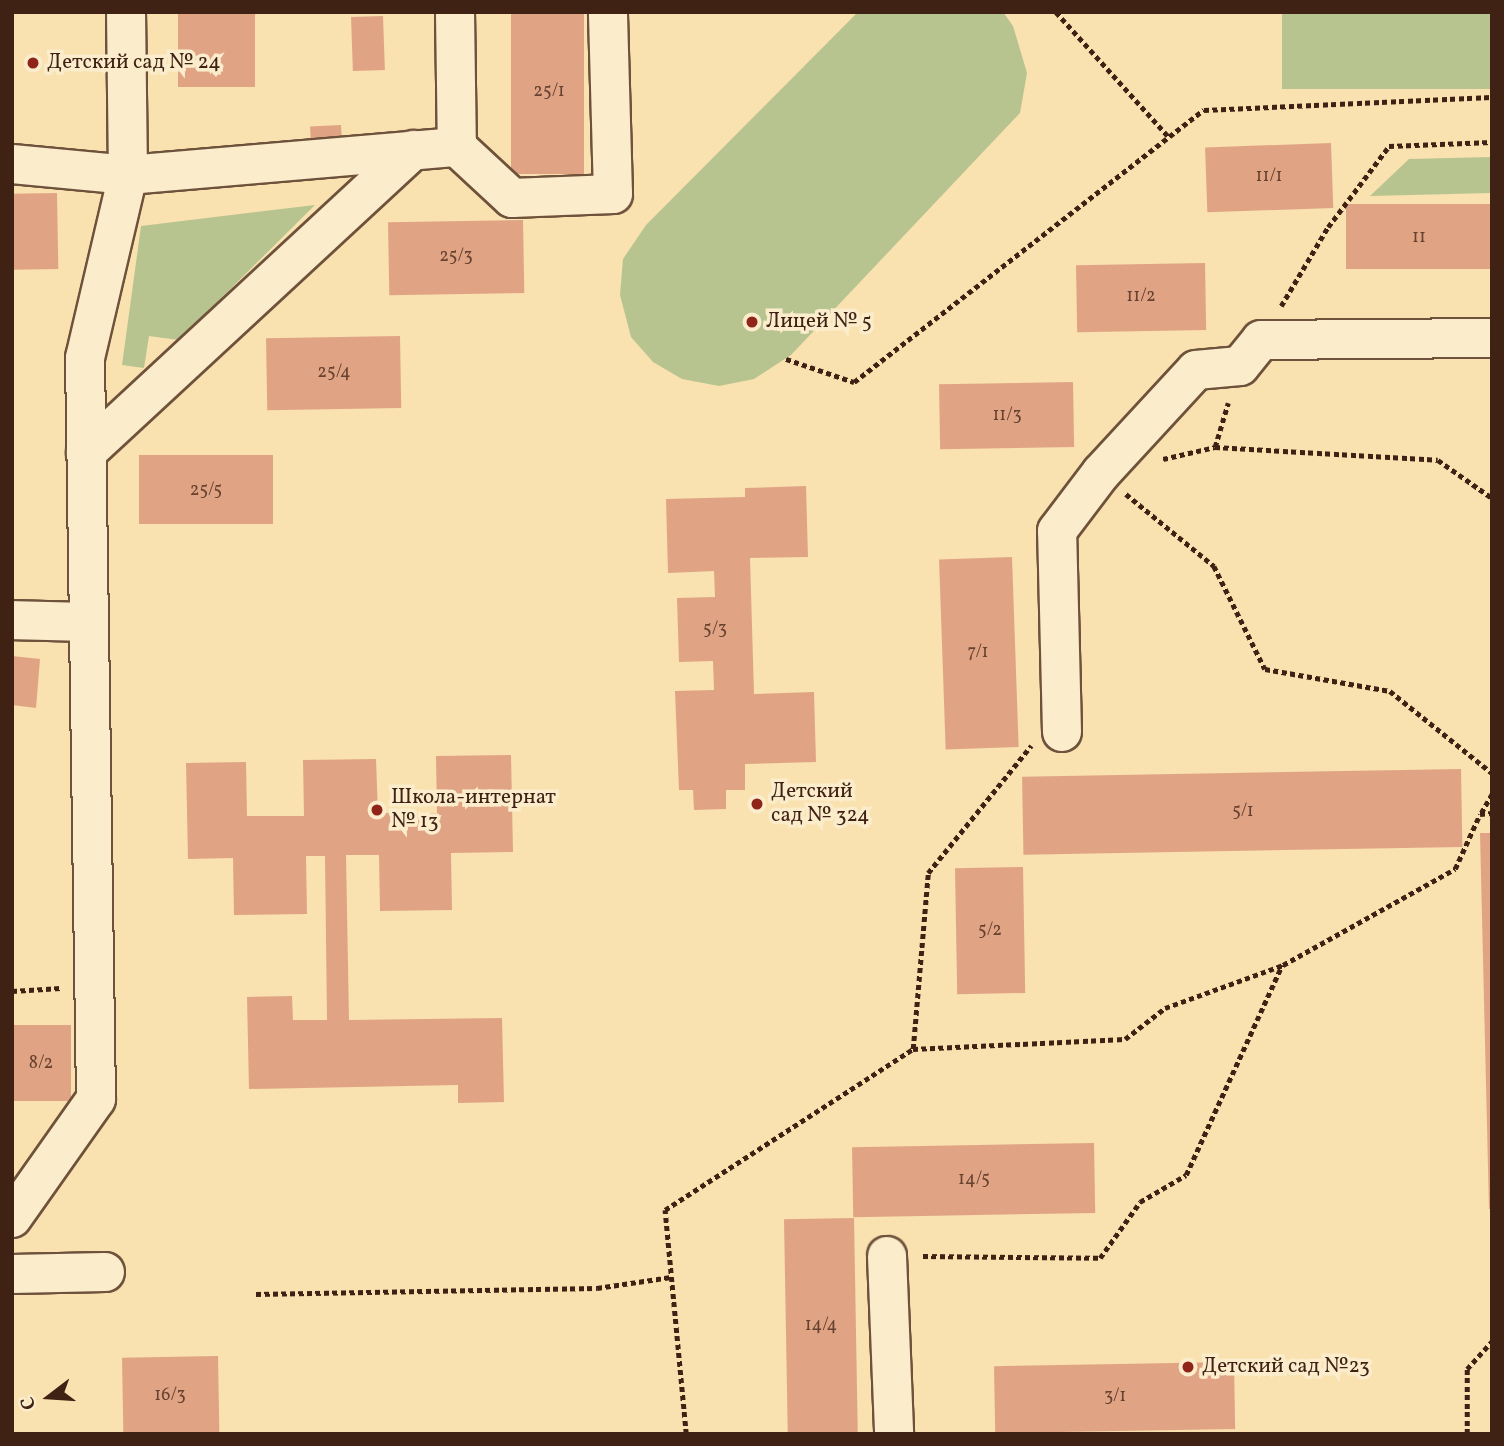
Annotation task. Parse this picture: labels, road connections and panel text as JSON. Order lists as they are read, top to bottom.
{
  "places": [
    "Детский сад № 24",
    "Лицей № 5",
    "Детский сад № 324",
    "Школа-интернат № 13",
    "Детский сад №23"
  ],
  "house_numbers": [
    "25/1",
    "11/1",
    "11",
    "25/3",
    "11/2",
    "25/4",
    "11/3",
    "25/5",
    "5/3",
    "7/1",
    "5/1",
    "5/2",
    "8/2",
    "14/5",
    "14/4",
    "16/3",
    "3/1"
  ],
  "north": "left"
}
